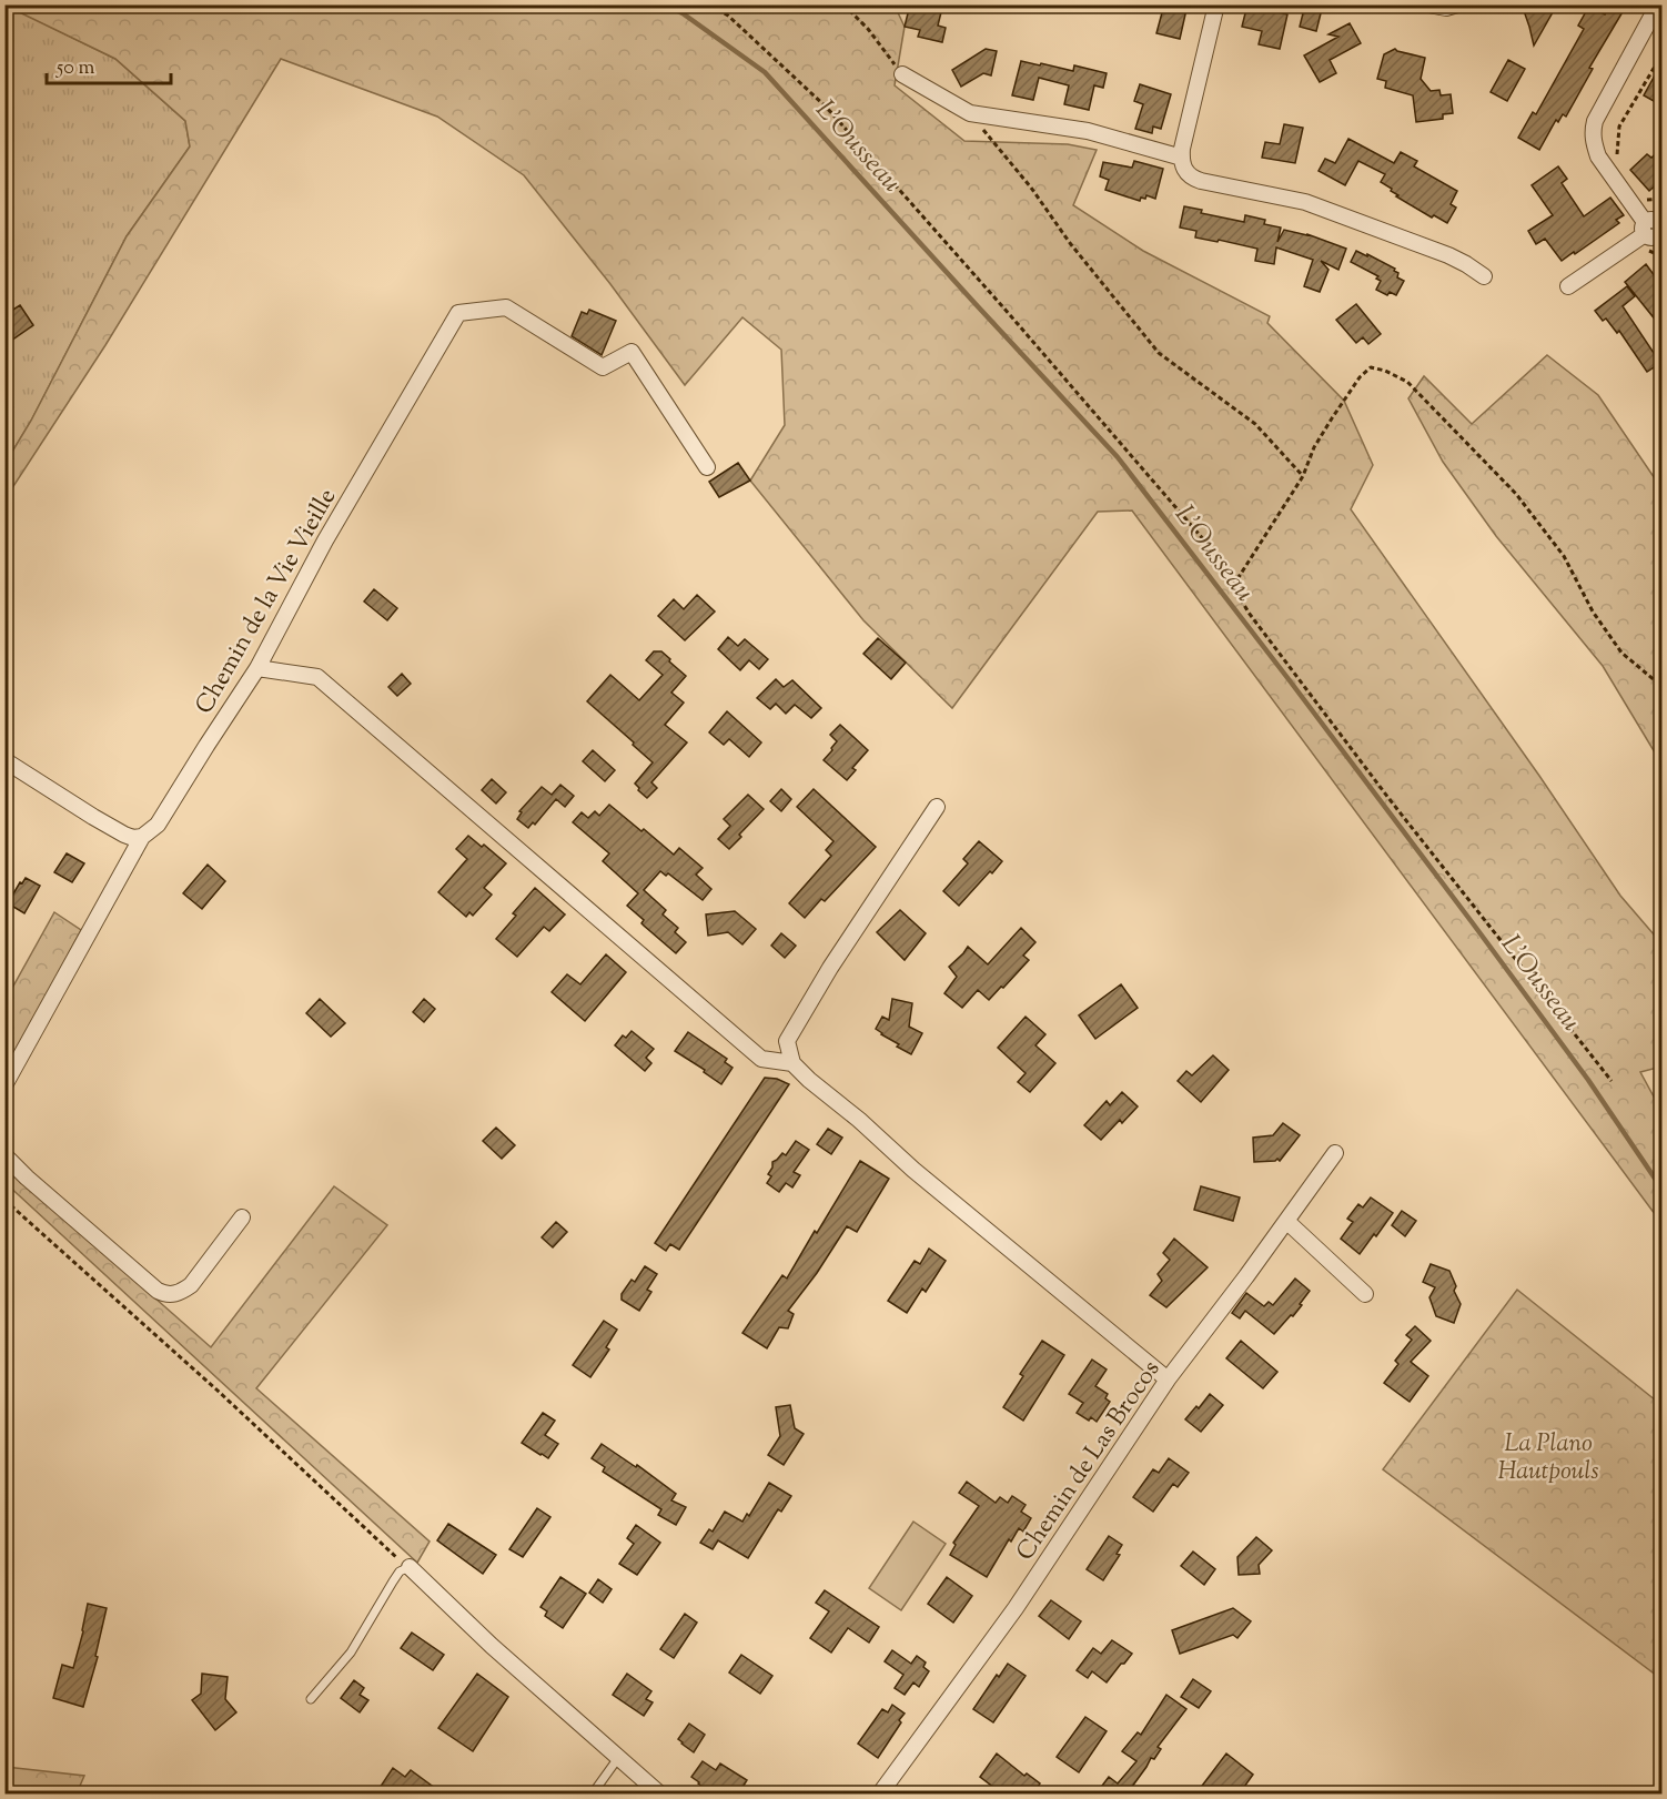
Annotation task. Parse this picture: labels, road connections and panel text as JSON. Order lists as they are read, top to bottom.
{
  "streets": {
    "street": ["Chemin de la Vie Vieille", "Chemin de Las Brocos"]
  },
  "water": ["L'Ousseau"],
  "parks": ["La Plano Hautpouls"],
  "scale_bar": "50 m"
}
